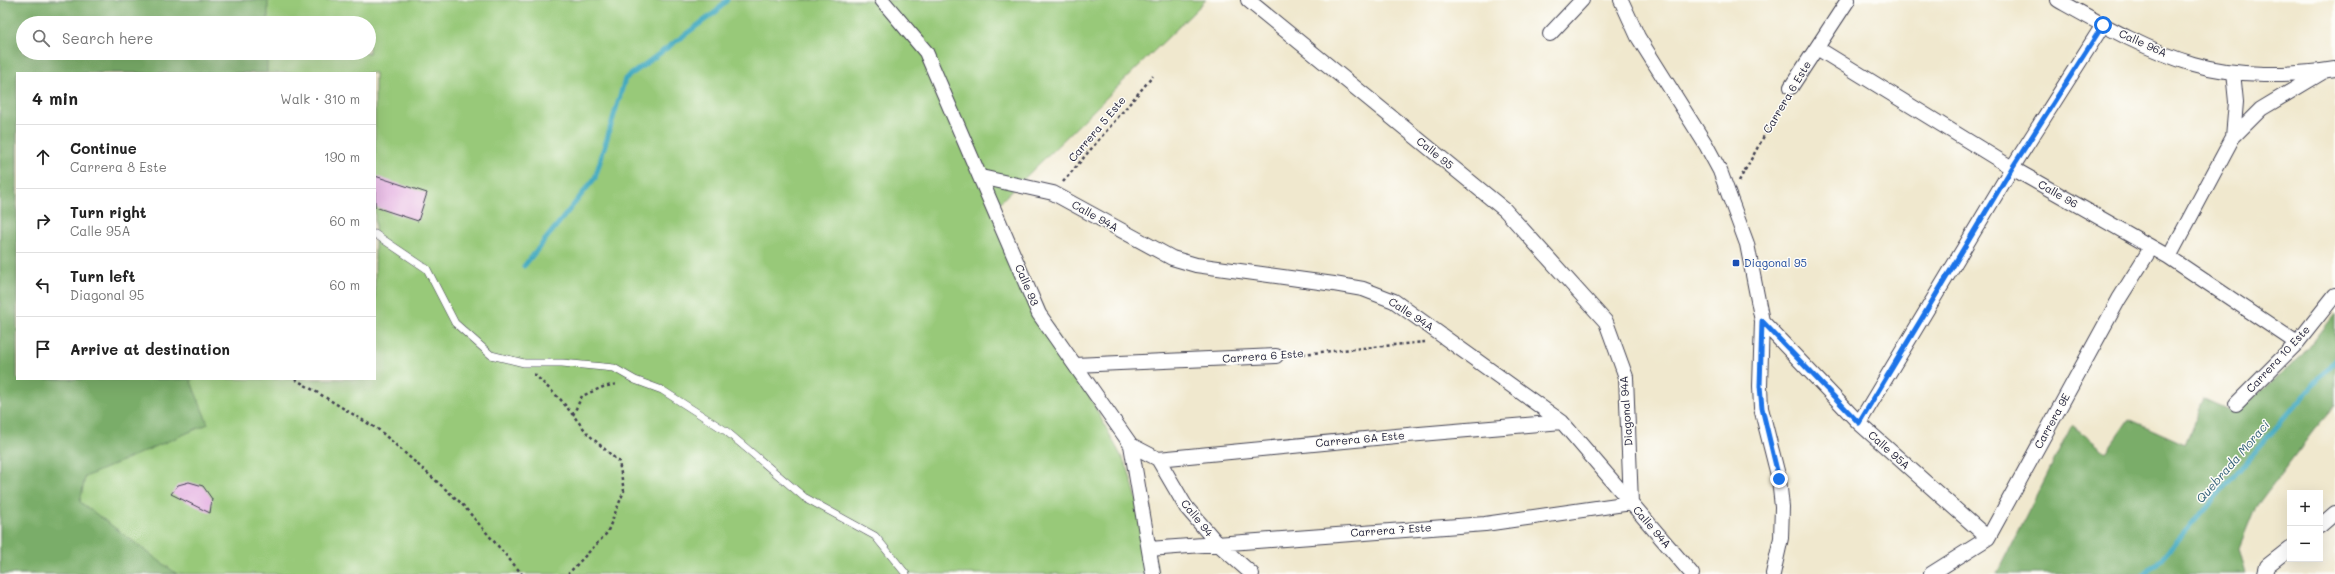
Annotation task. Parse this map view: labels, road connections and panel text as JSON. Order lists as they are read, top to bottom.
{
  "streets": {
    "street": [
      "Calle 96A",
      "Carrera 6 Este",
      "Calle 95",
      "Calle 96",
      "Calle 94A",
      "Calle 93",
      "Carrera 10 Este",
      "Diagonal 94A",
      "Carrera 9E",
      "Carrera 6A Este",
      "Calle 95A",
      "Calle 94",
      "Carrera 7 Este"
    ],
    "path": ["Carrera 5 Este"]
  },
  "crossings": [
    ["Carrera 6 Este", "Calle 96"],
    ["Carrera 6 Este", "Calle 94A"],
    ["Carrera 6 Este", "Calle 93"],
    ["Carrera 5 Este", "Calle 94A"],
    ["Calle 95", "Diagonal 94A"],
    ["Calle 96", "Carrera 10 Este"],
    ["Calle 96", "Carrera 9E"],
    ["Calle 94A", "Calle 93"],
    ["Calle 94A", "Diagonal 94A"],
    ["Calle 94A", "Carrera 6A Este"],
    ["Calle 94A", "Carrera 7 Este"],
    ["Calle 93", "Carrera 7 Este"],
    ["Diagonal 94A", "Carrera 7 Este"],
    ["Carrera 9E", "Calle 95A"],
    ["Carrera 6A Este", "Calle 94"],
    ["Calle 94", "Carrera 7 Este"]
  ],
  "water": ["Quebrada Moraci"],
  "places": {
    "transit": ["Diagonal 95"]
  },
  "page": {
    "search": "Search here",
    "heading": ["4 min", "Walk · 310 m"],
    "list": [
      ["Continue", "Carrera 8 Este", "190 m"],
      ["Turn right", "Calle 95A", "60 m"],
      ["Turn left", "Diagonal 95", "60 m"],
      "Arrive at destination"
    ],
    "map_buttons": ["+", "−"]
  }
}
